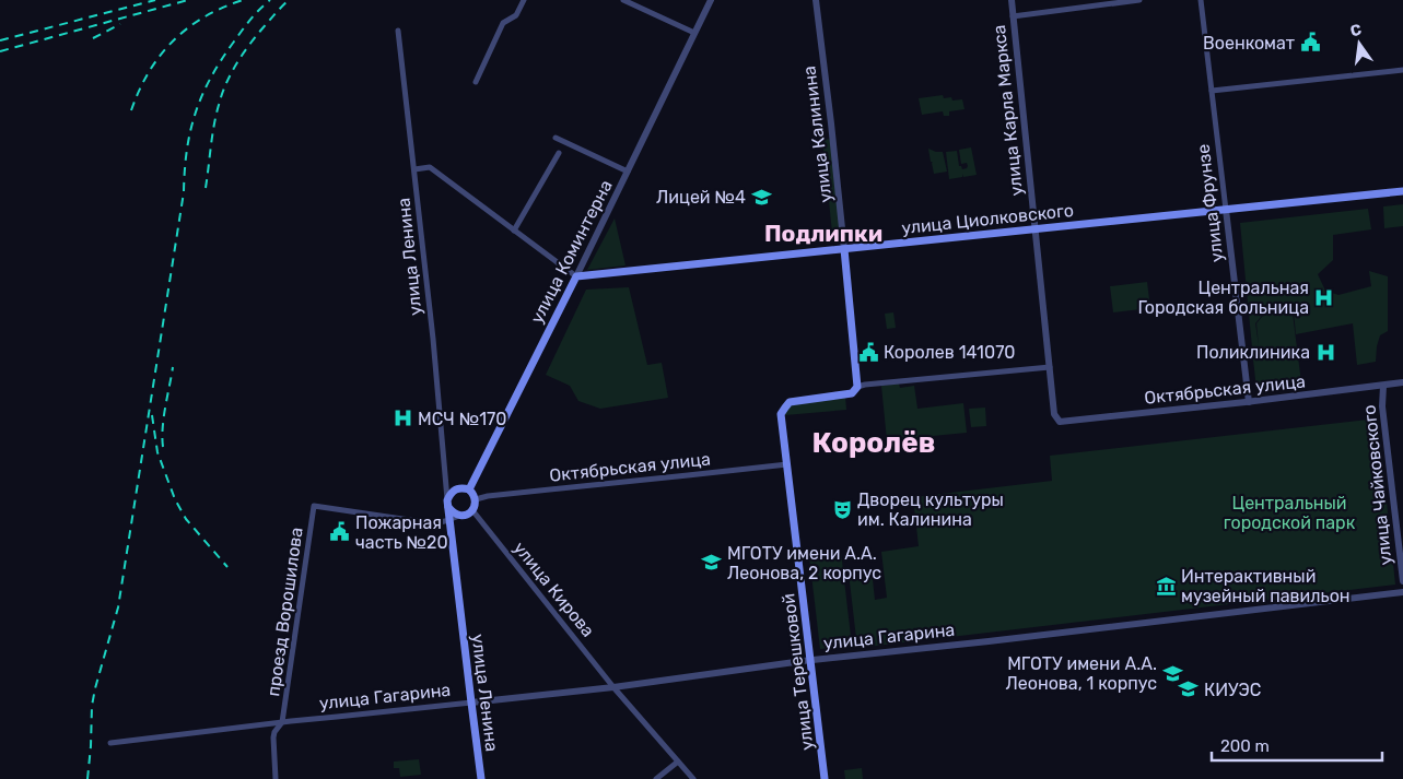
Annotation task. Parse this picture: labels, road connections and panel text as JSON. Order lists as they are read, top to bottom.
{
  "streets": {
    "main road": [
      "улица Калинина",
      "улица Циолковского",
      "улица Коминтерна",
      "улица Ленина",
      "улица Терешковой"
    ],
    "street": [
      "улица Карла Маркса",
      "улица Фрунзе",
      "Октябрьская улица",
      "улица Чайковского",
      "улица Кирова",
      "проезд Ворошилова",
      "улица Гагарина"
    ]
  },
  "crossings": [
    ["улица Карла Маркса", "улица Циолковского"],
    ["улица Карла Маркса", "Октябрьская улица"],
    ["улица Калинина", "улица Циолковского"],
    ["улица Калинина", "улица Терешковой"],
    ["улица Фрунзе", "улица Циолковского"],
    ["улица Фрунзе", "Октябрьская улица"],
    ["улица Циолковского", "улица Коминтерна"],
    ["улица Коминтерна", "улица Ленина"],
    ["улица Коминтерна", "Октябрьская улица"],
    ["улица Коминтерна", "улица Кирова"],
    ["улица Ленина", "Октябрьская улица"],
    ["улица Ленина", "улица Кирова"],
    ["улица Ленина", "проезд Ворошилова"],
    ["улица Ленина", "улица Гагарина"],
    ["Октябрьская улица", "улица Чайковского"],
    ["Октябрьская улица", "улица Кирова"],
    ["Октябрьская улица", "улица Терешковой"],
    ["улица Кирова", "улица Гагарина"],
    ["проезд Ворошилова", "улица Гагарина"],
    ["улица Гагарина", "улица Терешковой"]
  ],
  "districts": ["Подлипки", "Королёв"],
  "parks": ["Центральный городской парк"],
  "places": {
    "public building": ["Военкомат", "Королев 141070", "Пожарная часть №20"],
    "school or university": [
      "Лицей №4",
      "МГОТУ имени А.А. Леонова, 2 корпус",
      "МГОТУ имени А.А. Леонова, 1 корпус",
      "КИУЭС"
    ],
    "hospital": ["Центральная Городская больница", "Поликлиника", "МСЧ №170"],
    "theatre": ["Дворец культуры им. Калинина"],
    "museum": ["Интерактивный музейный павильон"]
  },
  "scale_bar": "200 m",
  "north": "top"
}
